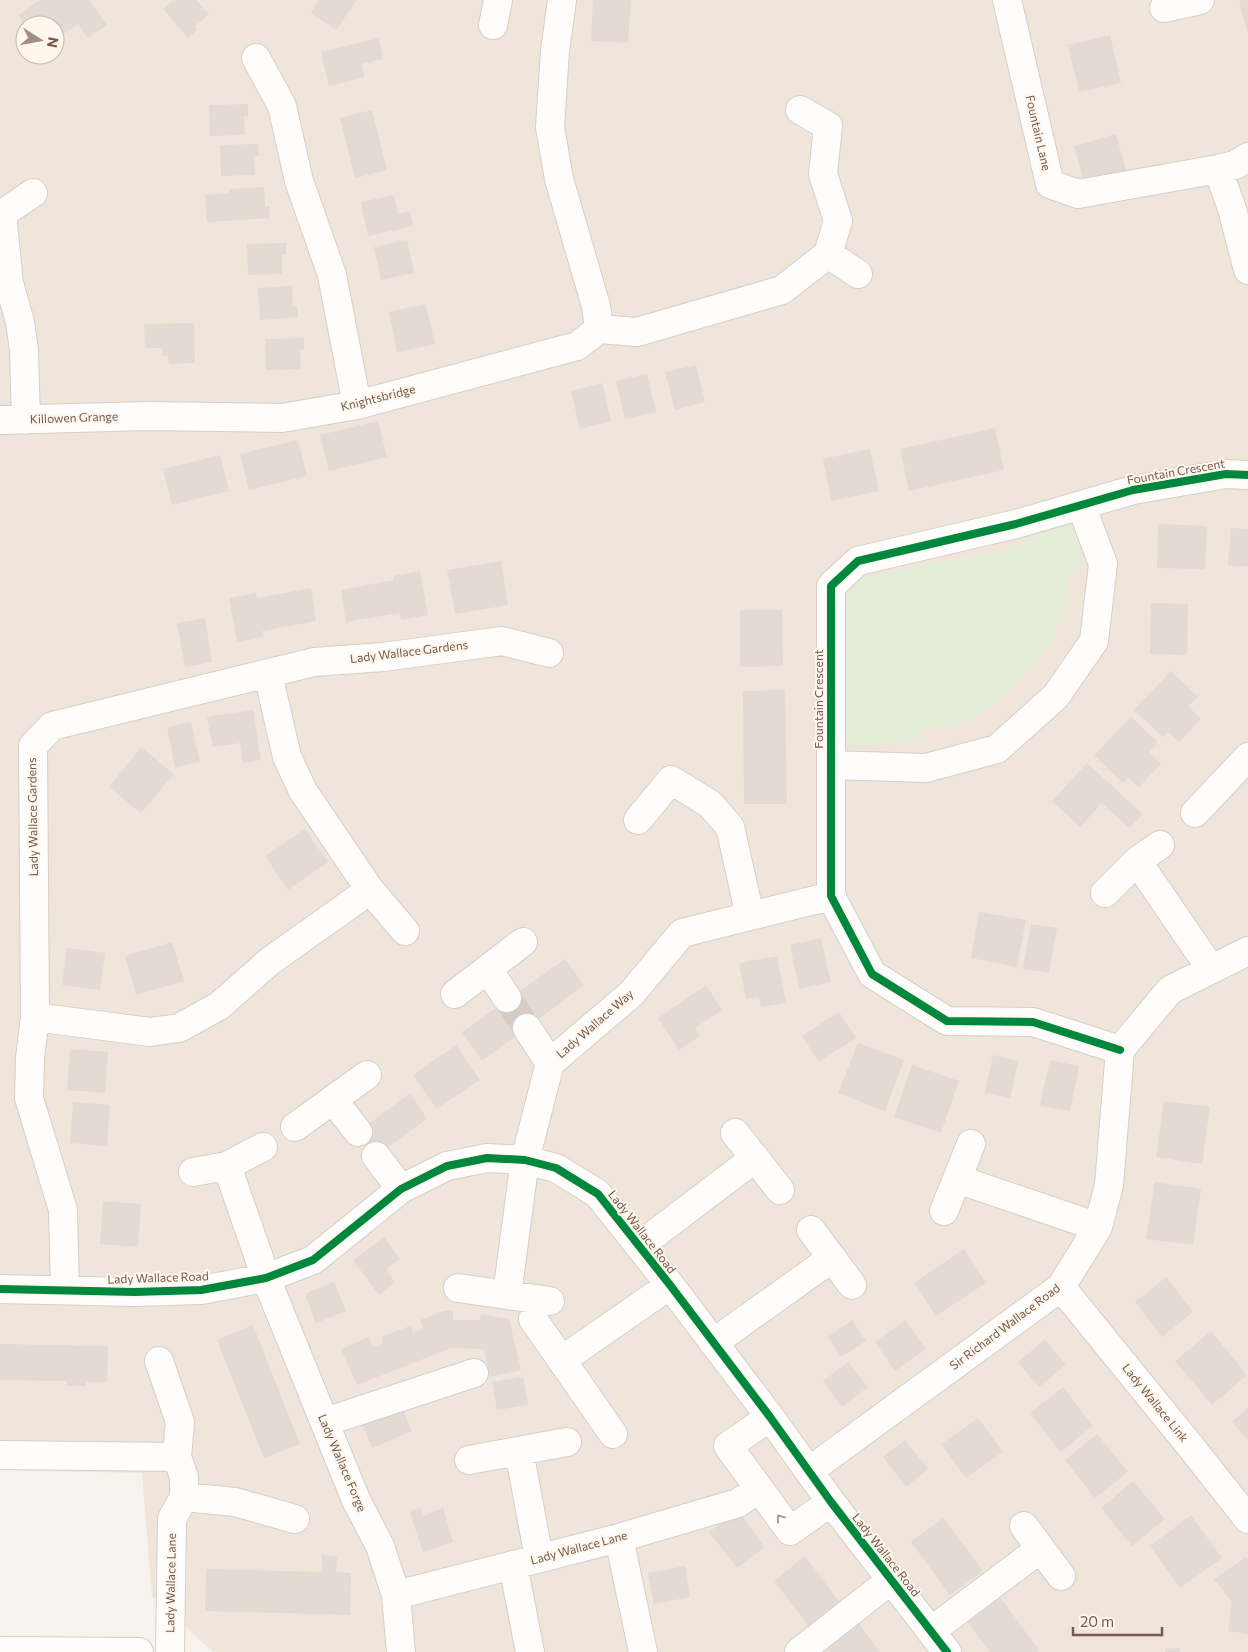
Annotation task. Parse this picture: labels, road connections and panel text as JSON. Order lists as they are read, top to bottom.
{
  "streets": {
    "street": [
      "Fountain Lane",
      "Knightsbridge",
      "Killowen Grange",
      "Fountain Crescent",
      "Lady Wallace Gardens",
      "Lady Wallace Way",
      "Lady Wallace Road",
      "Sir Richard Wallace Road",
      "Lady Wallace Link",
      "Lady Wallace Forge",
      "Lady Wallace Lane"
    ]
  },
  "crossings": [
    ["Knightsbridge", "Killowen Grange"],
    ["Fountain Crescent", "Lady Wallace Way"],
    ["Fountain Crescent", "Sir Richard Wallace Road"],
    ["Lady Wallace Gardens", "Lady Wallace Road"],
    ["Lady Wallace Way", "Lady Wallace Road"],
    ["Lady Wallace Road", "Sir Richard Wallace Road"],
    ["Lady Wallace Road", "Lady Wallace Forge"],
    ["Sir Richard Wallace Road", "Lady Wallace Link"],
    ["Lady Wallace Forge", "Lady Wallace Lane"]
  ],
  "scale_bar": "20 m",
  "north": "right"
}
